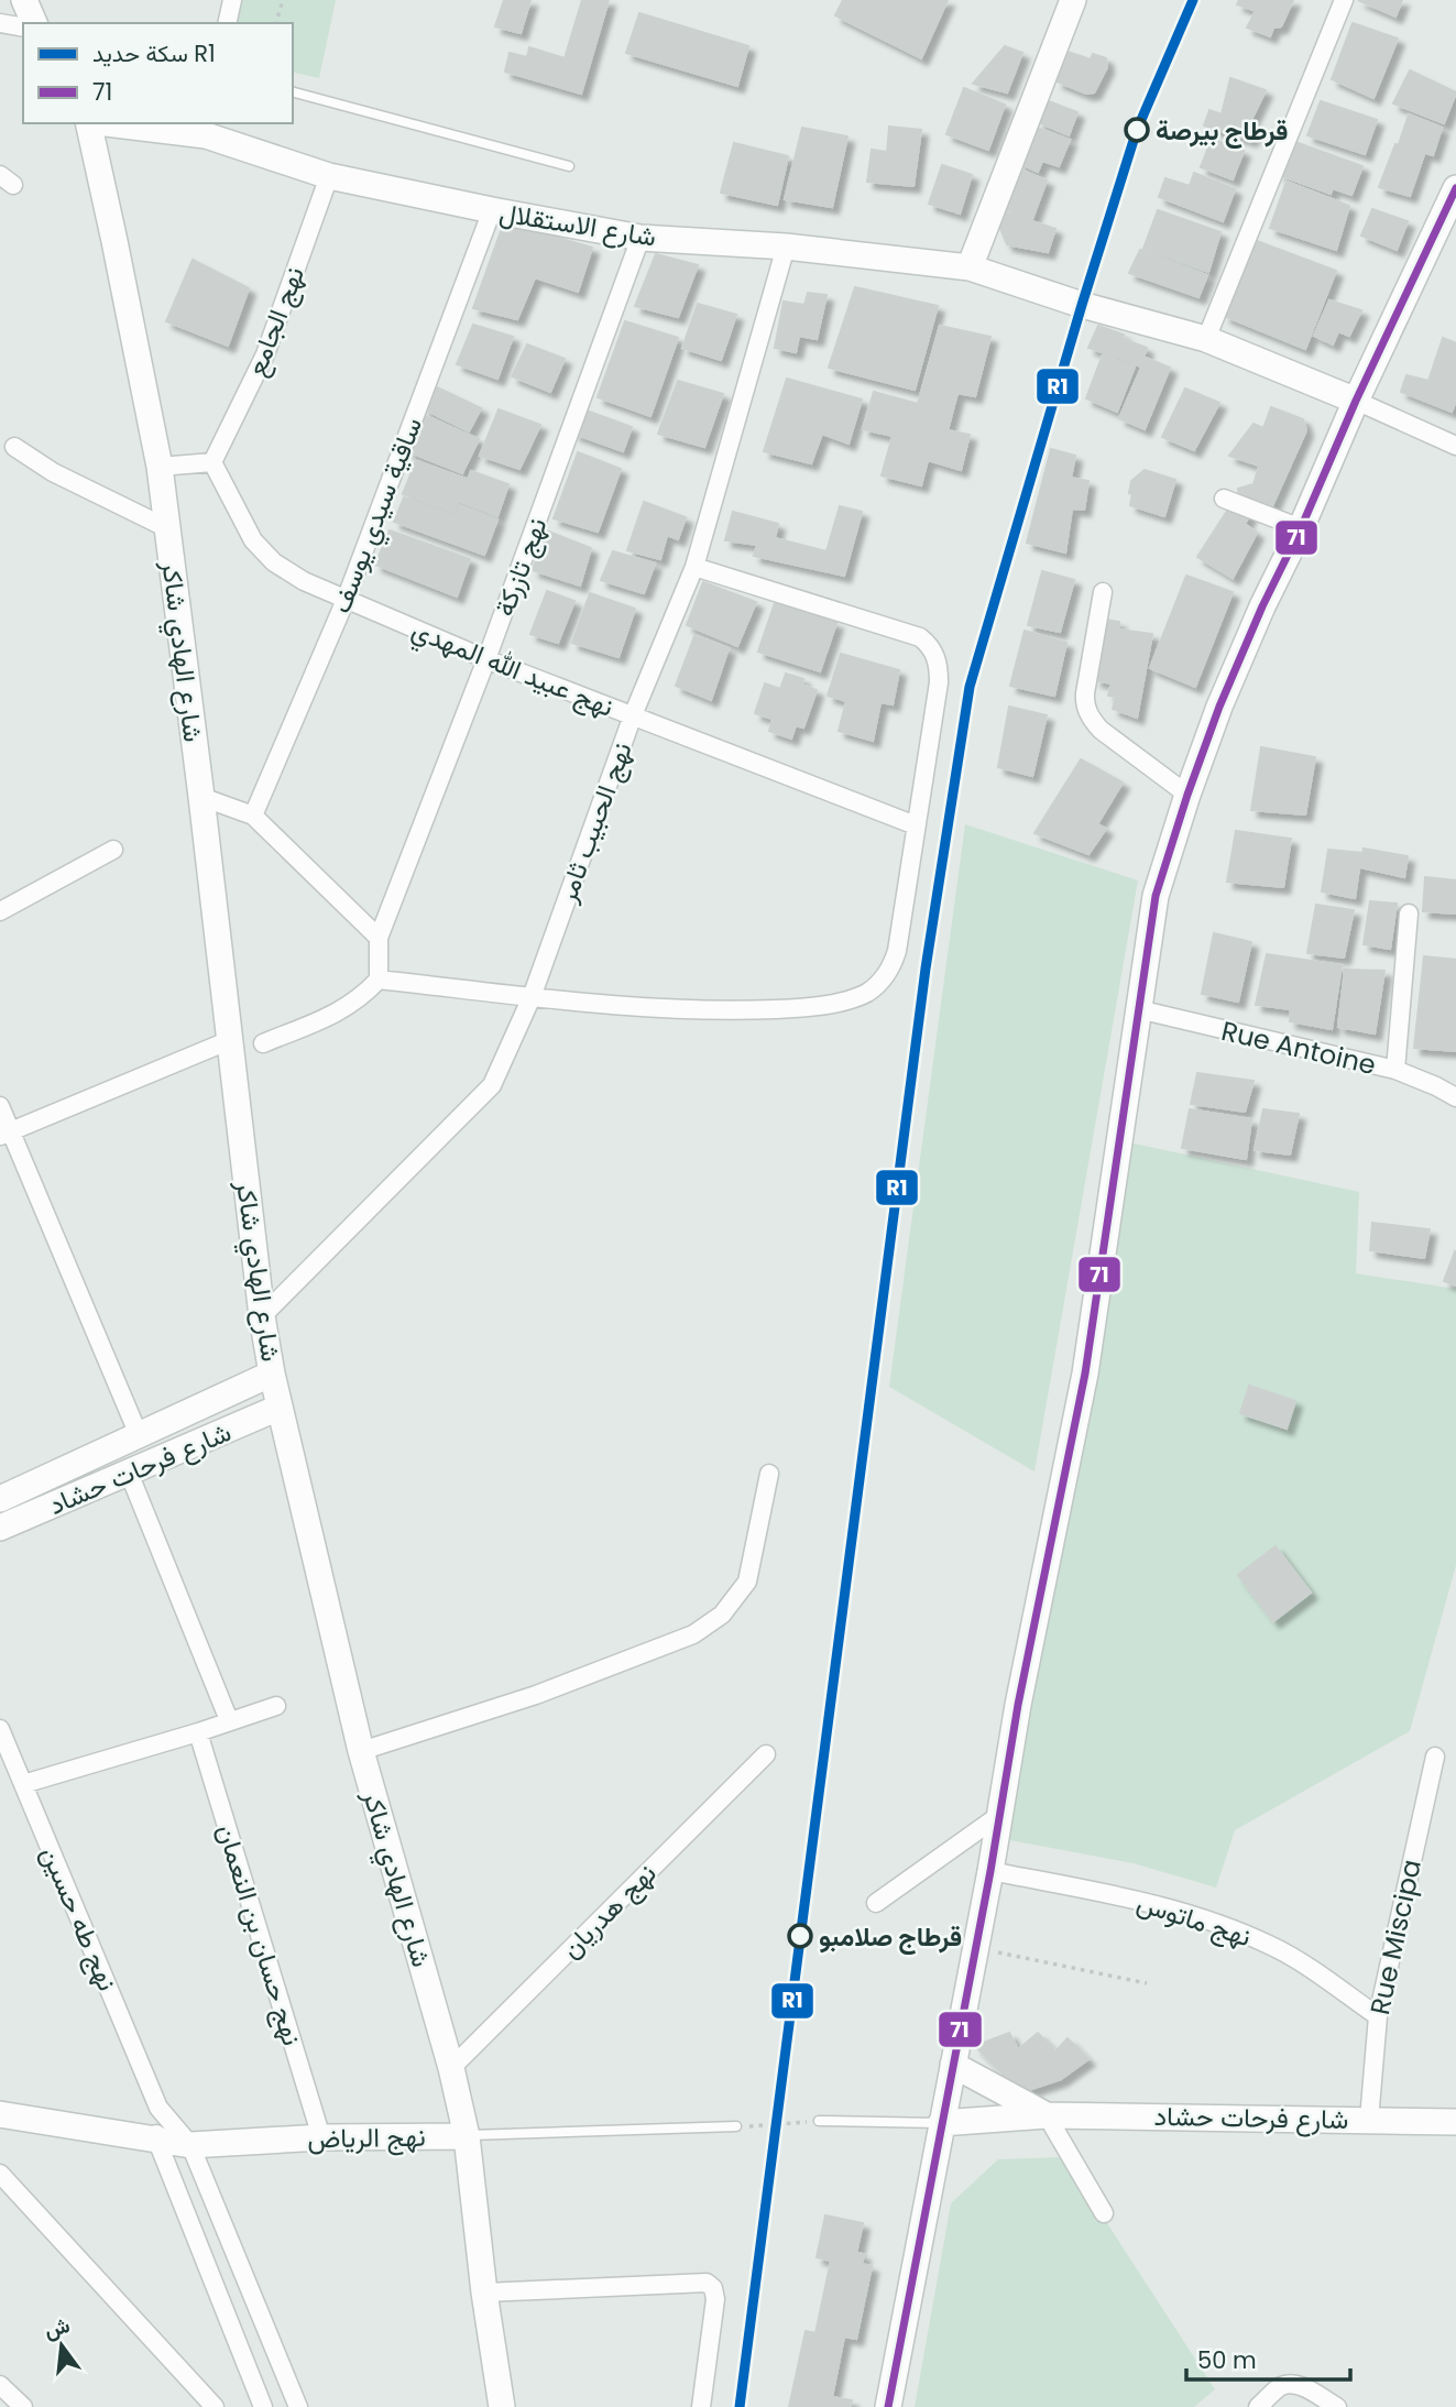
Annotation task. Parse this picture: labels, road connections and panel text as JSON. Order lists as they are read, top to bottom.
{
  "streets": {
    "street": [
      "شارع الاستقلال",
      "نهج الجامع",
      "ساقية سيدي يوسف",
      "نهج تازركة",
      "شارع الهادي شاكر",
      "نهج عبيد الله المهدي",
      "نهج الحبيب ثامر",
      "Rue Antoine",
      "شارع فرحات حشاد",
      "نهج هدريان",
      "نهج طه حسين",
      "نهج ماتوس",
      "نهج حسان بن النعمان",
      "Rue Miscipa",
      "نهج الرياض"
    ]
  },
  "crossings": [
    ["شارع الاستقلال", "نهج الجامع"],
    ["شارع الاستقلال", "ساقية سيدي يوسف"],
    ["شارع الاستقلال", "نهج تازركة"],
    ["شارع الاستقلال", "نهج الحبيب ثامر"],
    ["نهج الجامع", "نهج عبيد الله المهدي"],
    ["ساقية سيدي يوسف", "نهج عبيد الله المهدي"],
    ["نهج تازركة", "نهج عبيد الله المهدي"],
    ["شارع الهادي شاكر", "نهج الحبيب ثامر"],
    ["شارع الهادي شاكر", "شارع فرحات حشاد"],
    ["شارع الهادي شاكر", "نهج هدريان"],
    ["شارع الهادي شاكر", "نهج الرياض"],
    ["نهج عبيد الله المهدي", "نهج الحبيب ثامر"],
    ["شارع فرحات حشاد", "Rue Miscipa"],
    ["نهج طه حسين", "نهج الرياض"],
    ["نهج ماتوس", "Rue Miscipa"],
    ["نهج حسان بن النعمان", "نهج الرياض"]
  ],
  "places": ["قرطاج بيرصة", "قرطاج صلامبو"],
  "lines": ["rail line R1", "transit line 71"],
  "legend": ["سكة حديد R1", "71"],
  "scale_bar": "50 m",
  "north": "top"
}
